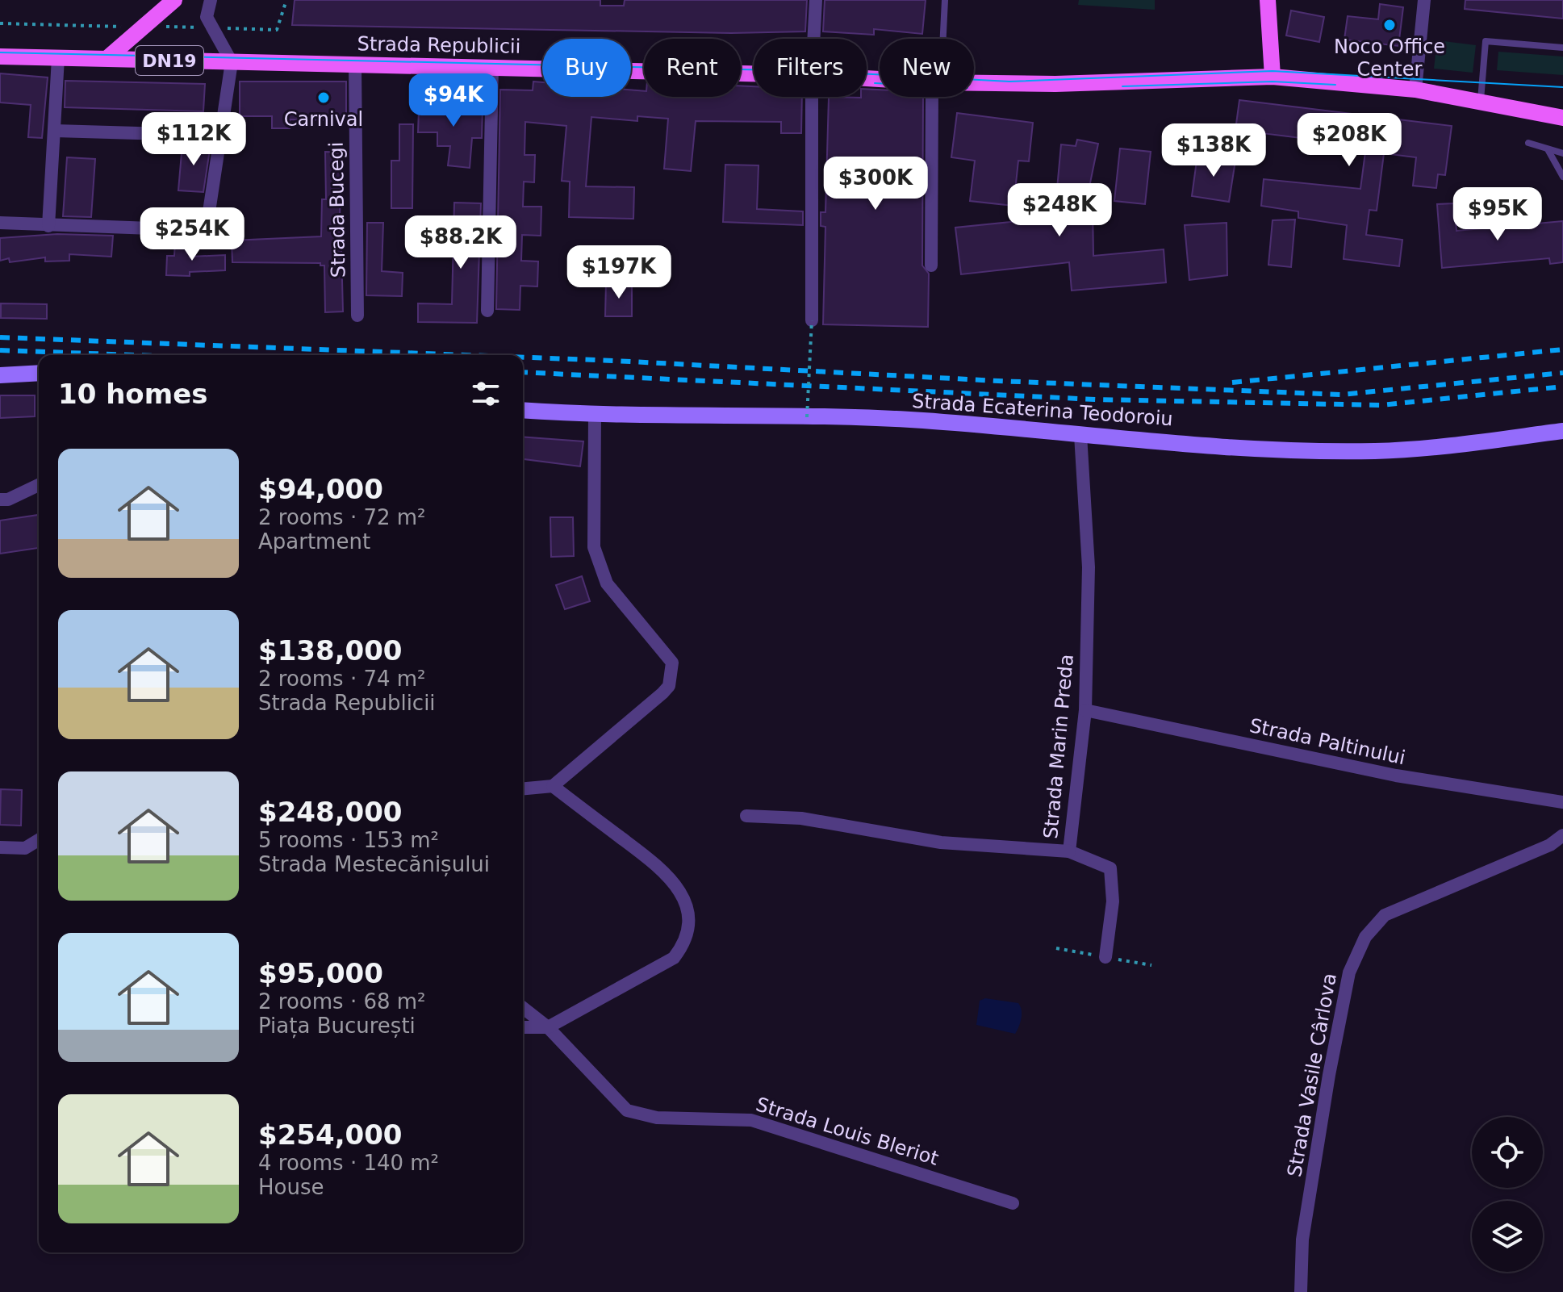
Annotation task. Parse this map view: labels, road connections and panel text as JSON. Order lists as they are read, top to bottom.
{
  "streets": {
    "main road": ["Strada Republicii", "DN19", "Strada Ecaterina Teodoroiu"],
    "street": [
      "Strada Bucegi",
      "Strada Paltinului",
      "Strada Marin Preda",
      "Strada Vasile Cârlova",
      "Strada Louis Bleriot"
    ]
  },
  "crossings": [
    ["Strada Republicii", "DN19"],
    ["Strada Republicii", "Strada Bucegi"],
    ["Strada Ecaterina Teodoroiu", "Strada Marin Preda"],
    ["Strada Paltinului", "Strada Marin Preda"]
  ],
  "places": ["Noco Office Center", "Carnival"],
  "page": {
    "chip": [
      "Buy",
      "Rent",
      "Filters",
      "New"
    ],
    "price": [
      "$94K",
      "$112K",
      "$208K",
      "$138K",
      "$300K",
      "$248K",
      "$95K",
      "$254K",
      "$88.2K",
      "$197K"
    ],
    "heading": "10 homes",
    "list": [
      {
        "name": "$94,000",
        "note": "2 rooms · 72 m² · Apartment"
      },
      {
        "name": "$138,000",
        "note": "2 rooms · 74 m² · Strada Republicii"
      },
      {
        "name": "$248,000",
        "note": "5 rooms · 153 m² · Strada Mestecănișului"
      },
      {
        "name": "$95,000",
        "note": "2 rooms · 68 m² · Piața București"
      },
      {
        "name": "$254,000",
        "note": "4 rooms · 140 m² · House"
      }
    ]
  }
}
